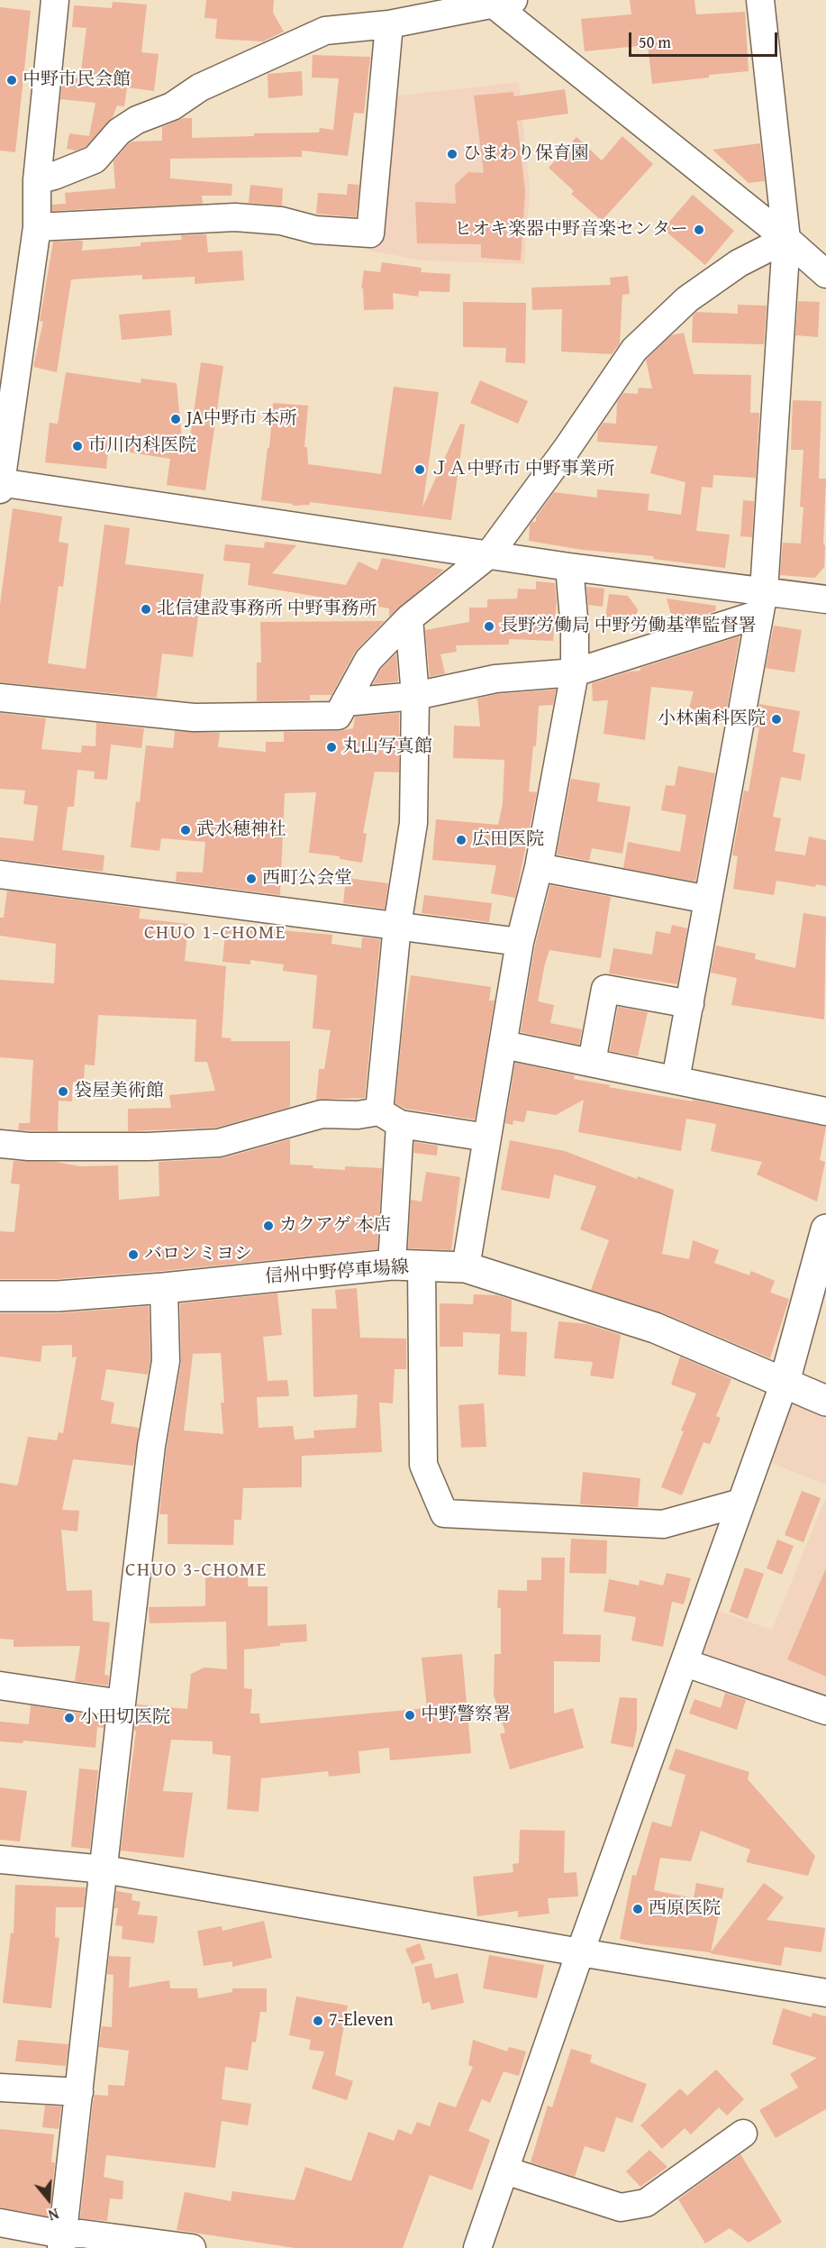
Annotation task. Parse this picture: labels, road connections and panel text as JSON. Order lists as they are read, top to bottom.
{
  "streets": {
    "main road": ["信州中野停車場線"]
  },
  "districts": ["CHUO 1-CHOME", "CHUO 3-CHOME"],
  "places": [
    "中野市民会館",
    "ひまわり保育園",
    "ヒオキ楽器中野音楽センター",
    "JA中野市 本所",
    "市川内科医院",
    "ＪＡ中野市 中野事業所",
    "北信建設事務所 中野事務所",
    "長野労働局 中野労働基準監督署",
    "小林歯科医院",
    "丸山写真館",
    "武水穂神社",
    "広田医院",
    "西町公会堂",
    "袋屋美術館",
    "カクアゲ 本店",
    "バロンミヨシ",
    "中野警察署",
    "小田切医院",
    "西原医院",
    "7-Eleven"
  ],
  "scale_bar": "50 m",
  "north": "bottom"
}
